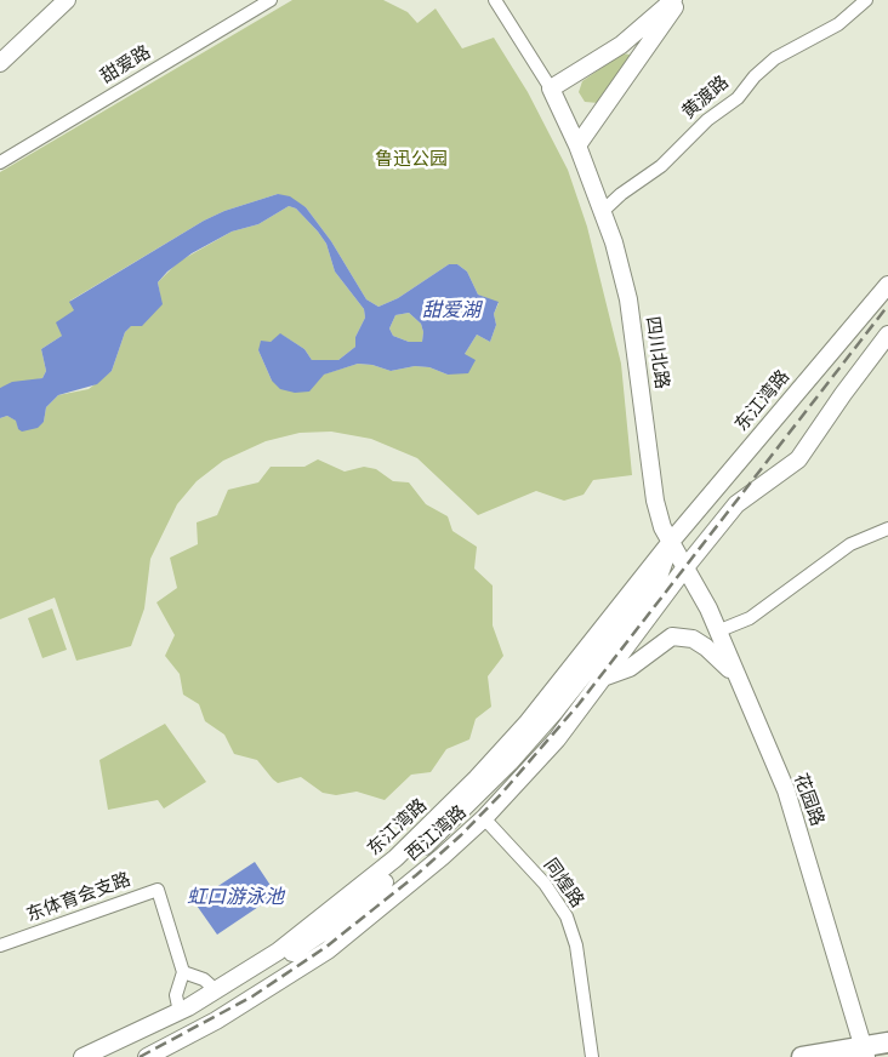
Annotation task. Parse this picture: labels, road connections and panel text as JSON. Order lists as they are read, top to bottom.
{
  "streets": {
    "main road": [
      "四川北路",
      "东江湾路",
      "花园路",
      "西江湾路"
    ],
    "street": [
      "甜爱路",
      "黄渡路",
      "同煌路",
      "东体育会支路"
    ]
  },
  "crossings": [
    ["黄渡路", "四川北路"],
    ["四川北路", "东江湾路"],
    ["四川北路", "花园路"],
    ["四川北路", "西江湾路"],
    ["花园路", "西江湾路"],
    ["西江湾路", "同煌路"]
  ],
  "water": ["甜爱湖", "虹口游泳池"],
  "parks": ["鲁迅公园"]
}
